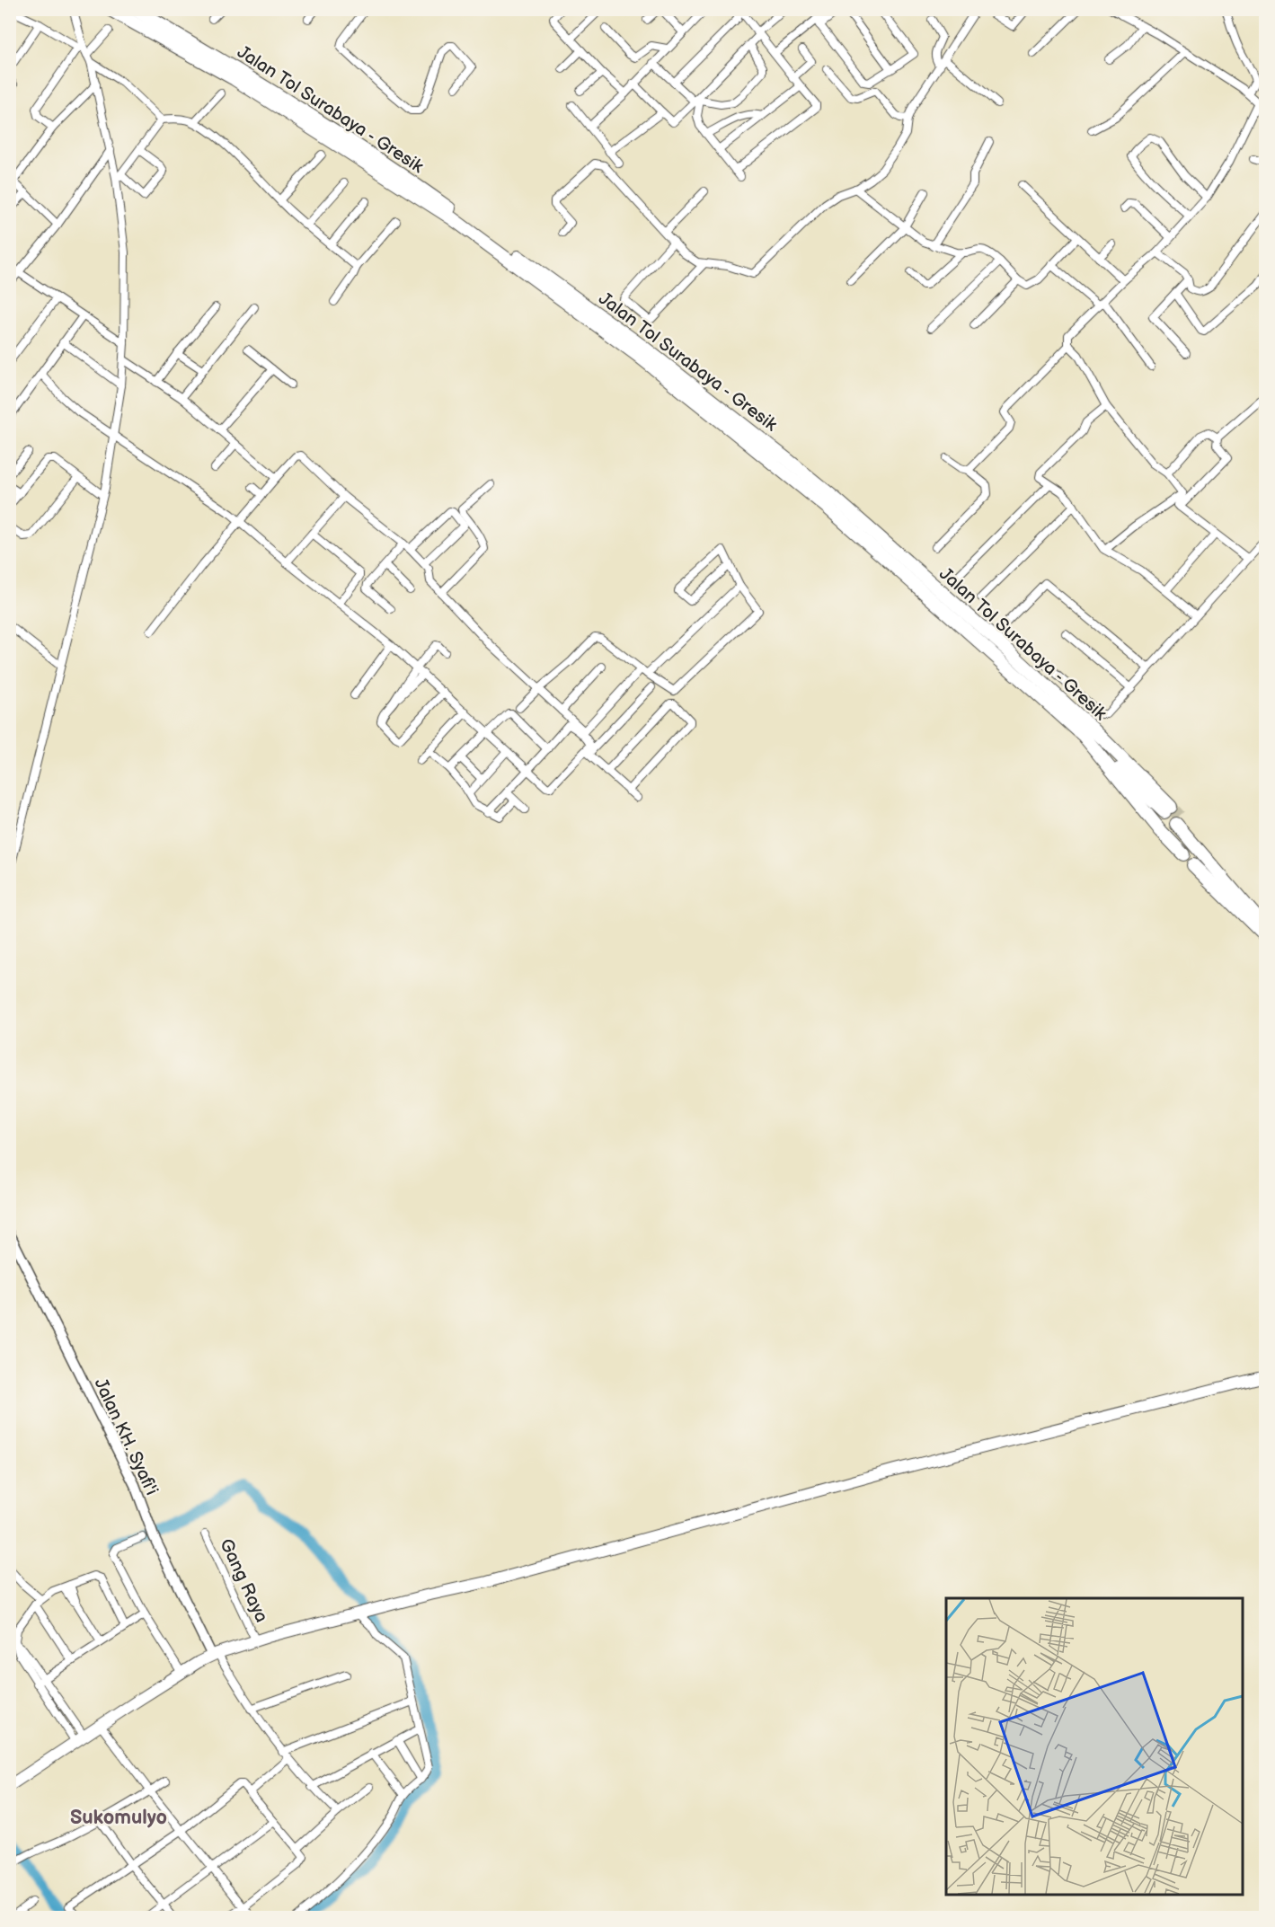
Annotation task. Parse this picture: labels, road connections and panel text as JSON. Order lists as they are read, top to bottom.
{
  "streets": {
    "highway": ["Jalan Tol Surabaya - Gresik"],
    "main road": ["Jalan KH. Syafi'i"],
    "street": ["Gang Raya"]
  },
  "districts": ["Sukomulyo"]
}
